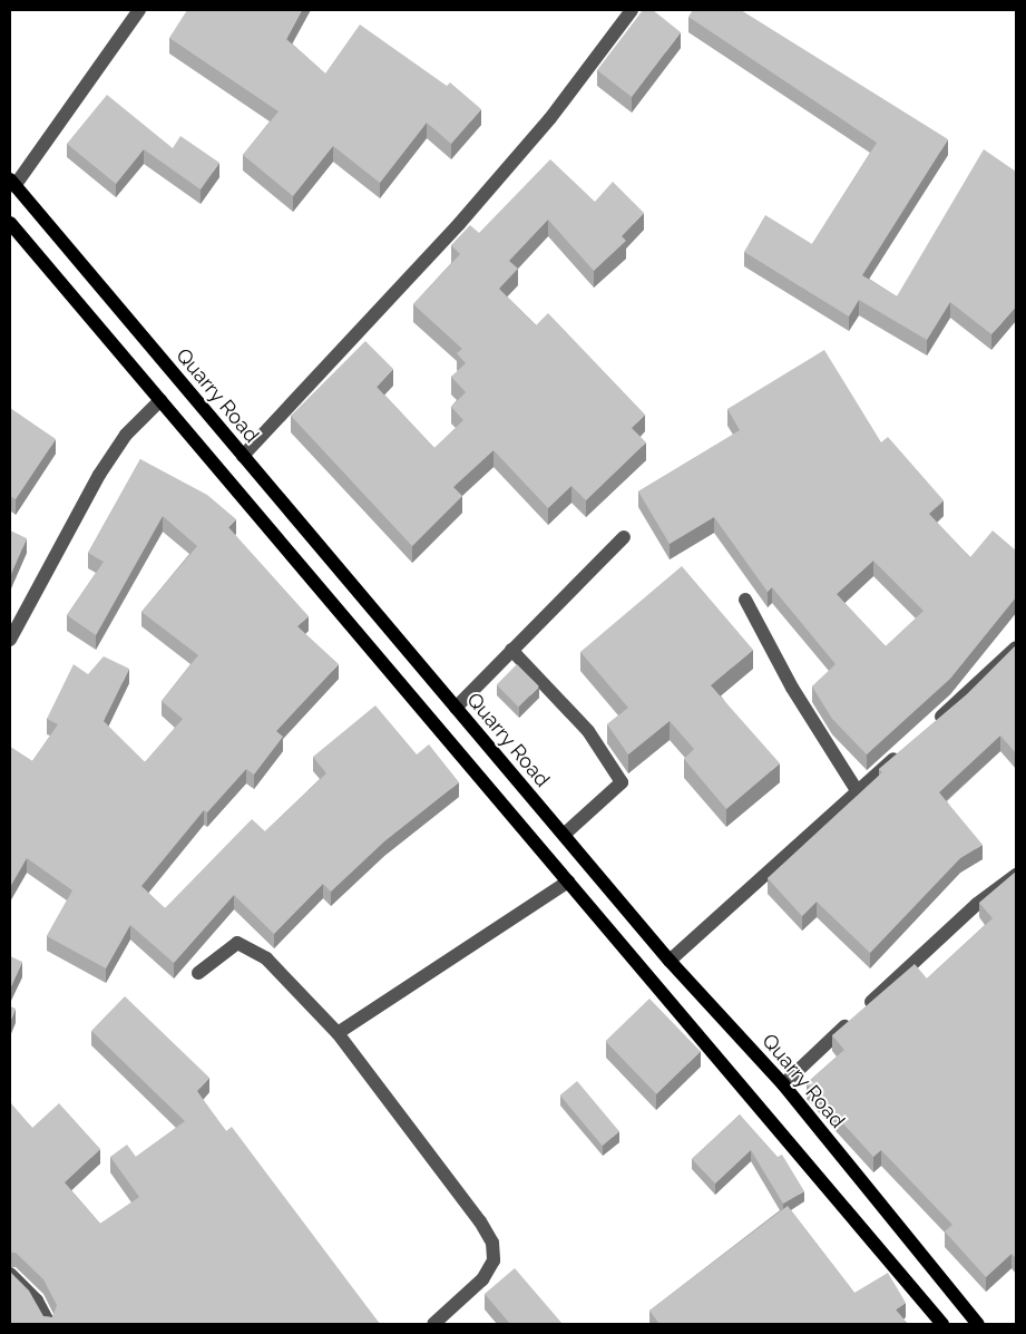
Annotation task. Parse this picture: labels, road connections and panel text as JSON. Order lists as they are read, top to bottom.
{
  "streets": {
    "main road": ["Quarry Road"]
  }
}
